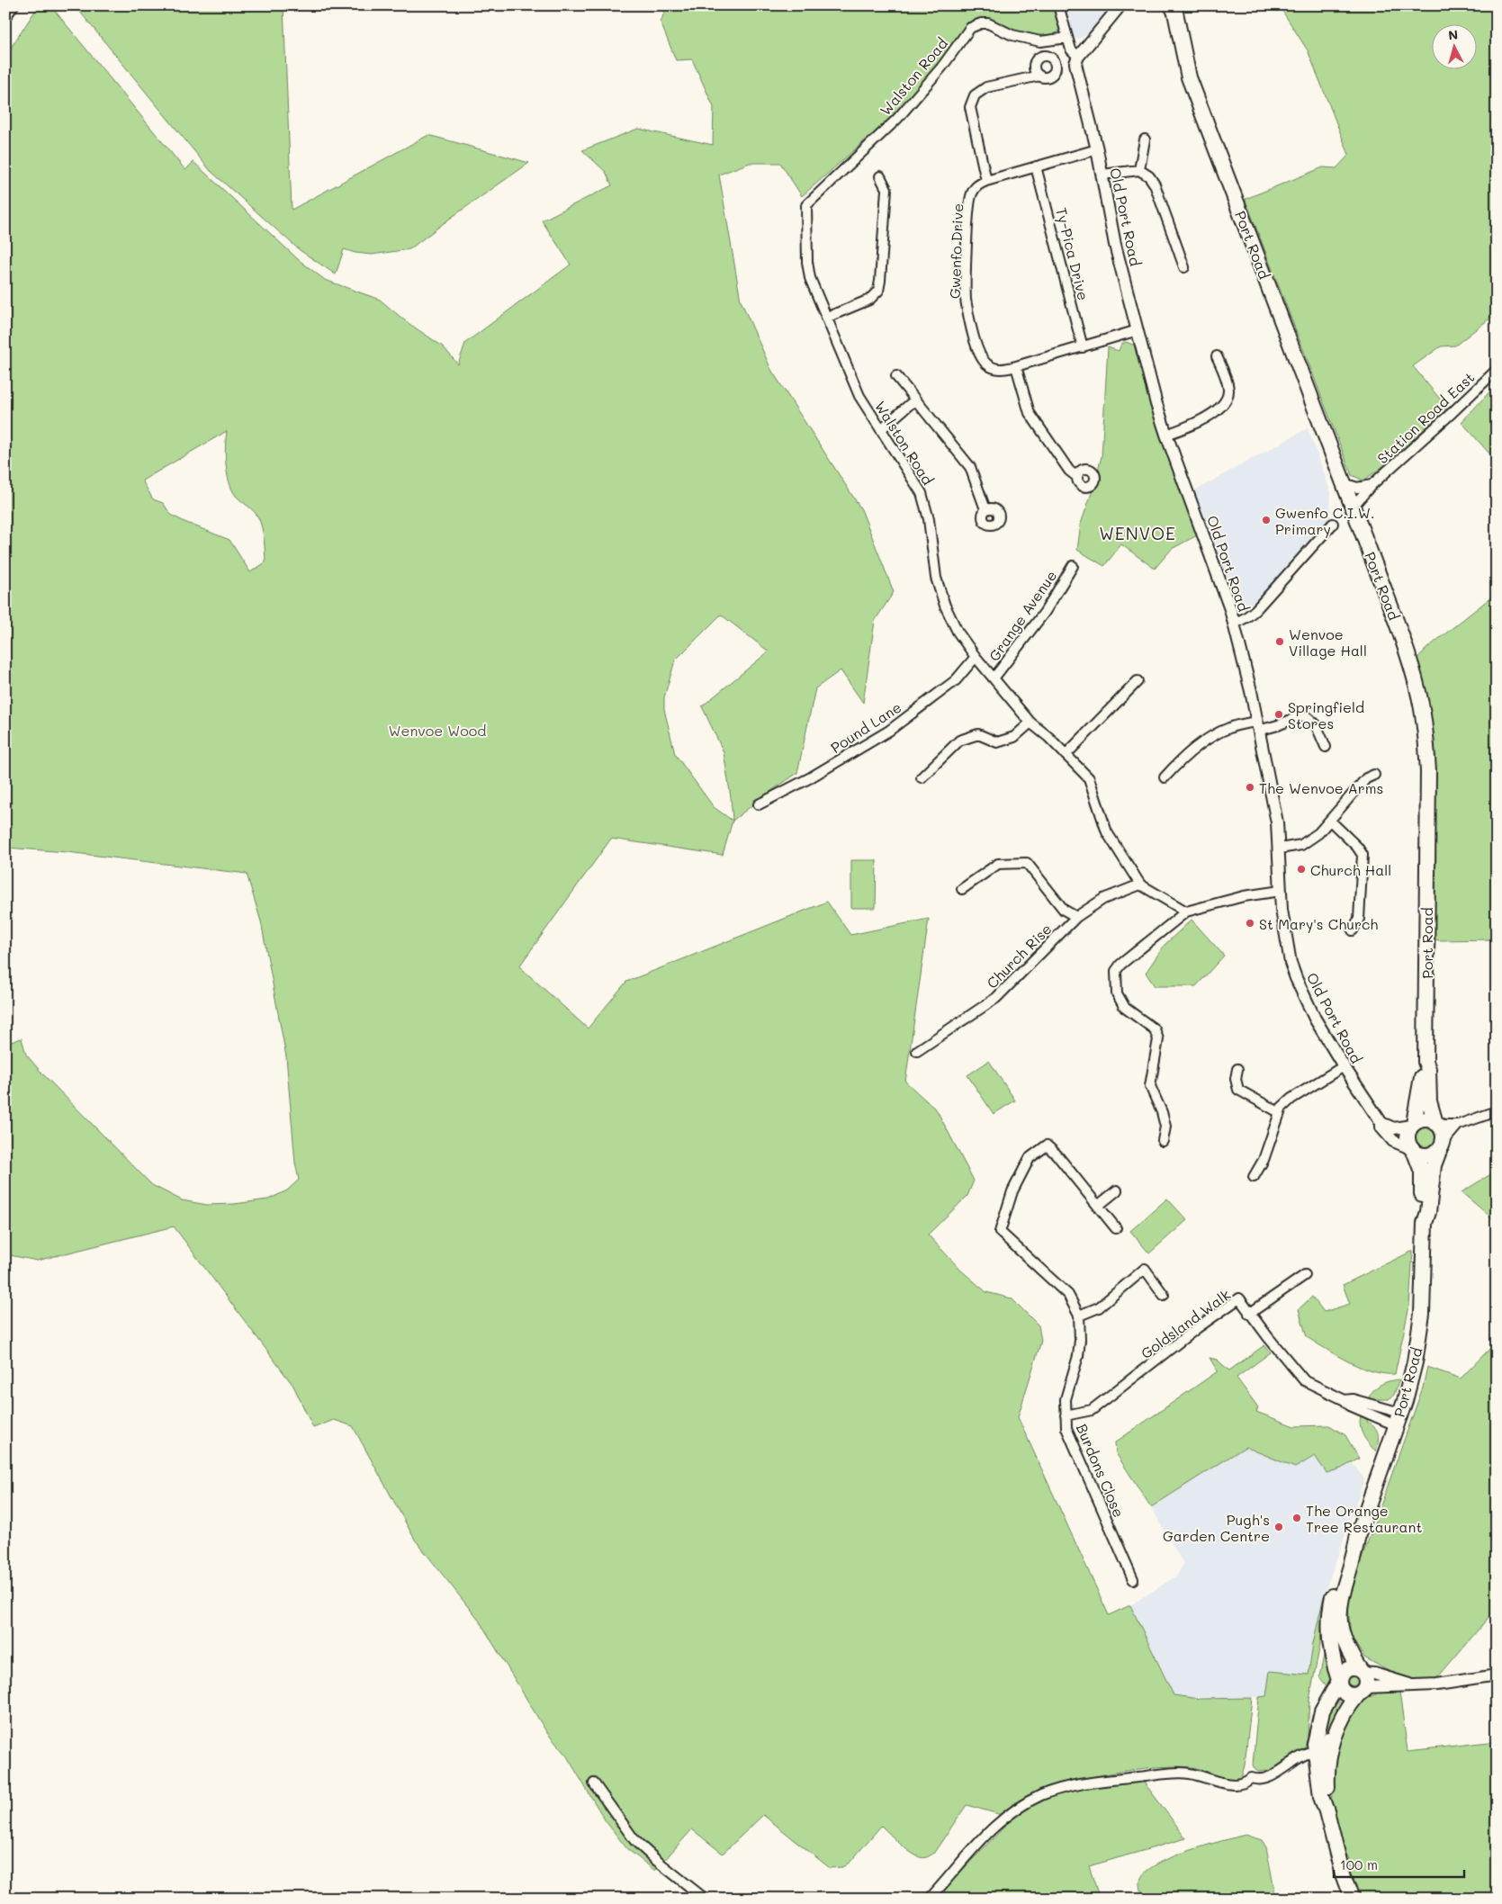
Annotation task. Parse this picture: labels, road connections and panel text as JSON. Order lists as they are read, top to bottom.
{
  "streets": {
    "main road": ["Port Road"],
    "street": [
      "Walston Road",
      "Old Port Road",
      "Gwenfo Drive",
      "Ty-Pica Drive",
      "Station Road East",
      "Grange Avenue",
      "Pound Lane",
      "Church Rise",
      "Goldsland Walk",
      "Burdons Close"
    ]
  },
  "crossings": [
    ["Walston Road", "Old Port Road"],
    ["Walston Road", "Grange Avenue"],
    ["Walston Road", "Pound Lane"],
    ["Walston Road", "Church Rise"],
    ["Old Port Road", "Port Road"],
    ["Old Port Road", "Gwenfo Drive"],
    ["Port Road", "Station Road East"],
    ["Port Road", "Goldsland Walk"],
    ["Gwenfo Drive", "Ty-Pica Drive"],
    ["Goldsland Walk", "Burdons Close"]
  ],
  "districts": ["WENVOE"],
  "parks": ["Wenvoe Wood"],
  "places": [
    "Gwenfo C.I.W. Primary",
    "Wenvoe Village Hall",
    "Springfield Stores",
    "The Wenvoe Arms",
    "Church Hall",
    "St Mary's Church",
    "The Orange Tree Restaurant",
    "Pugh's Garden Centre"
  ],
  "scale_bar": "100 m",
  "north": "top"
}
